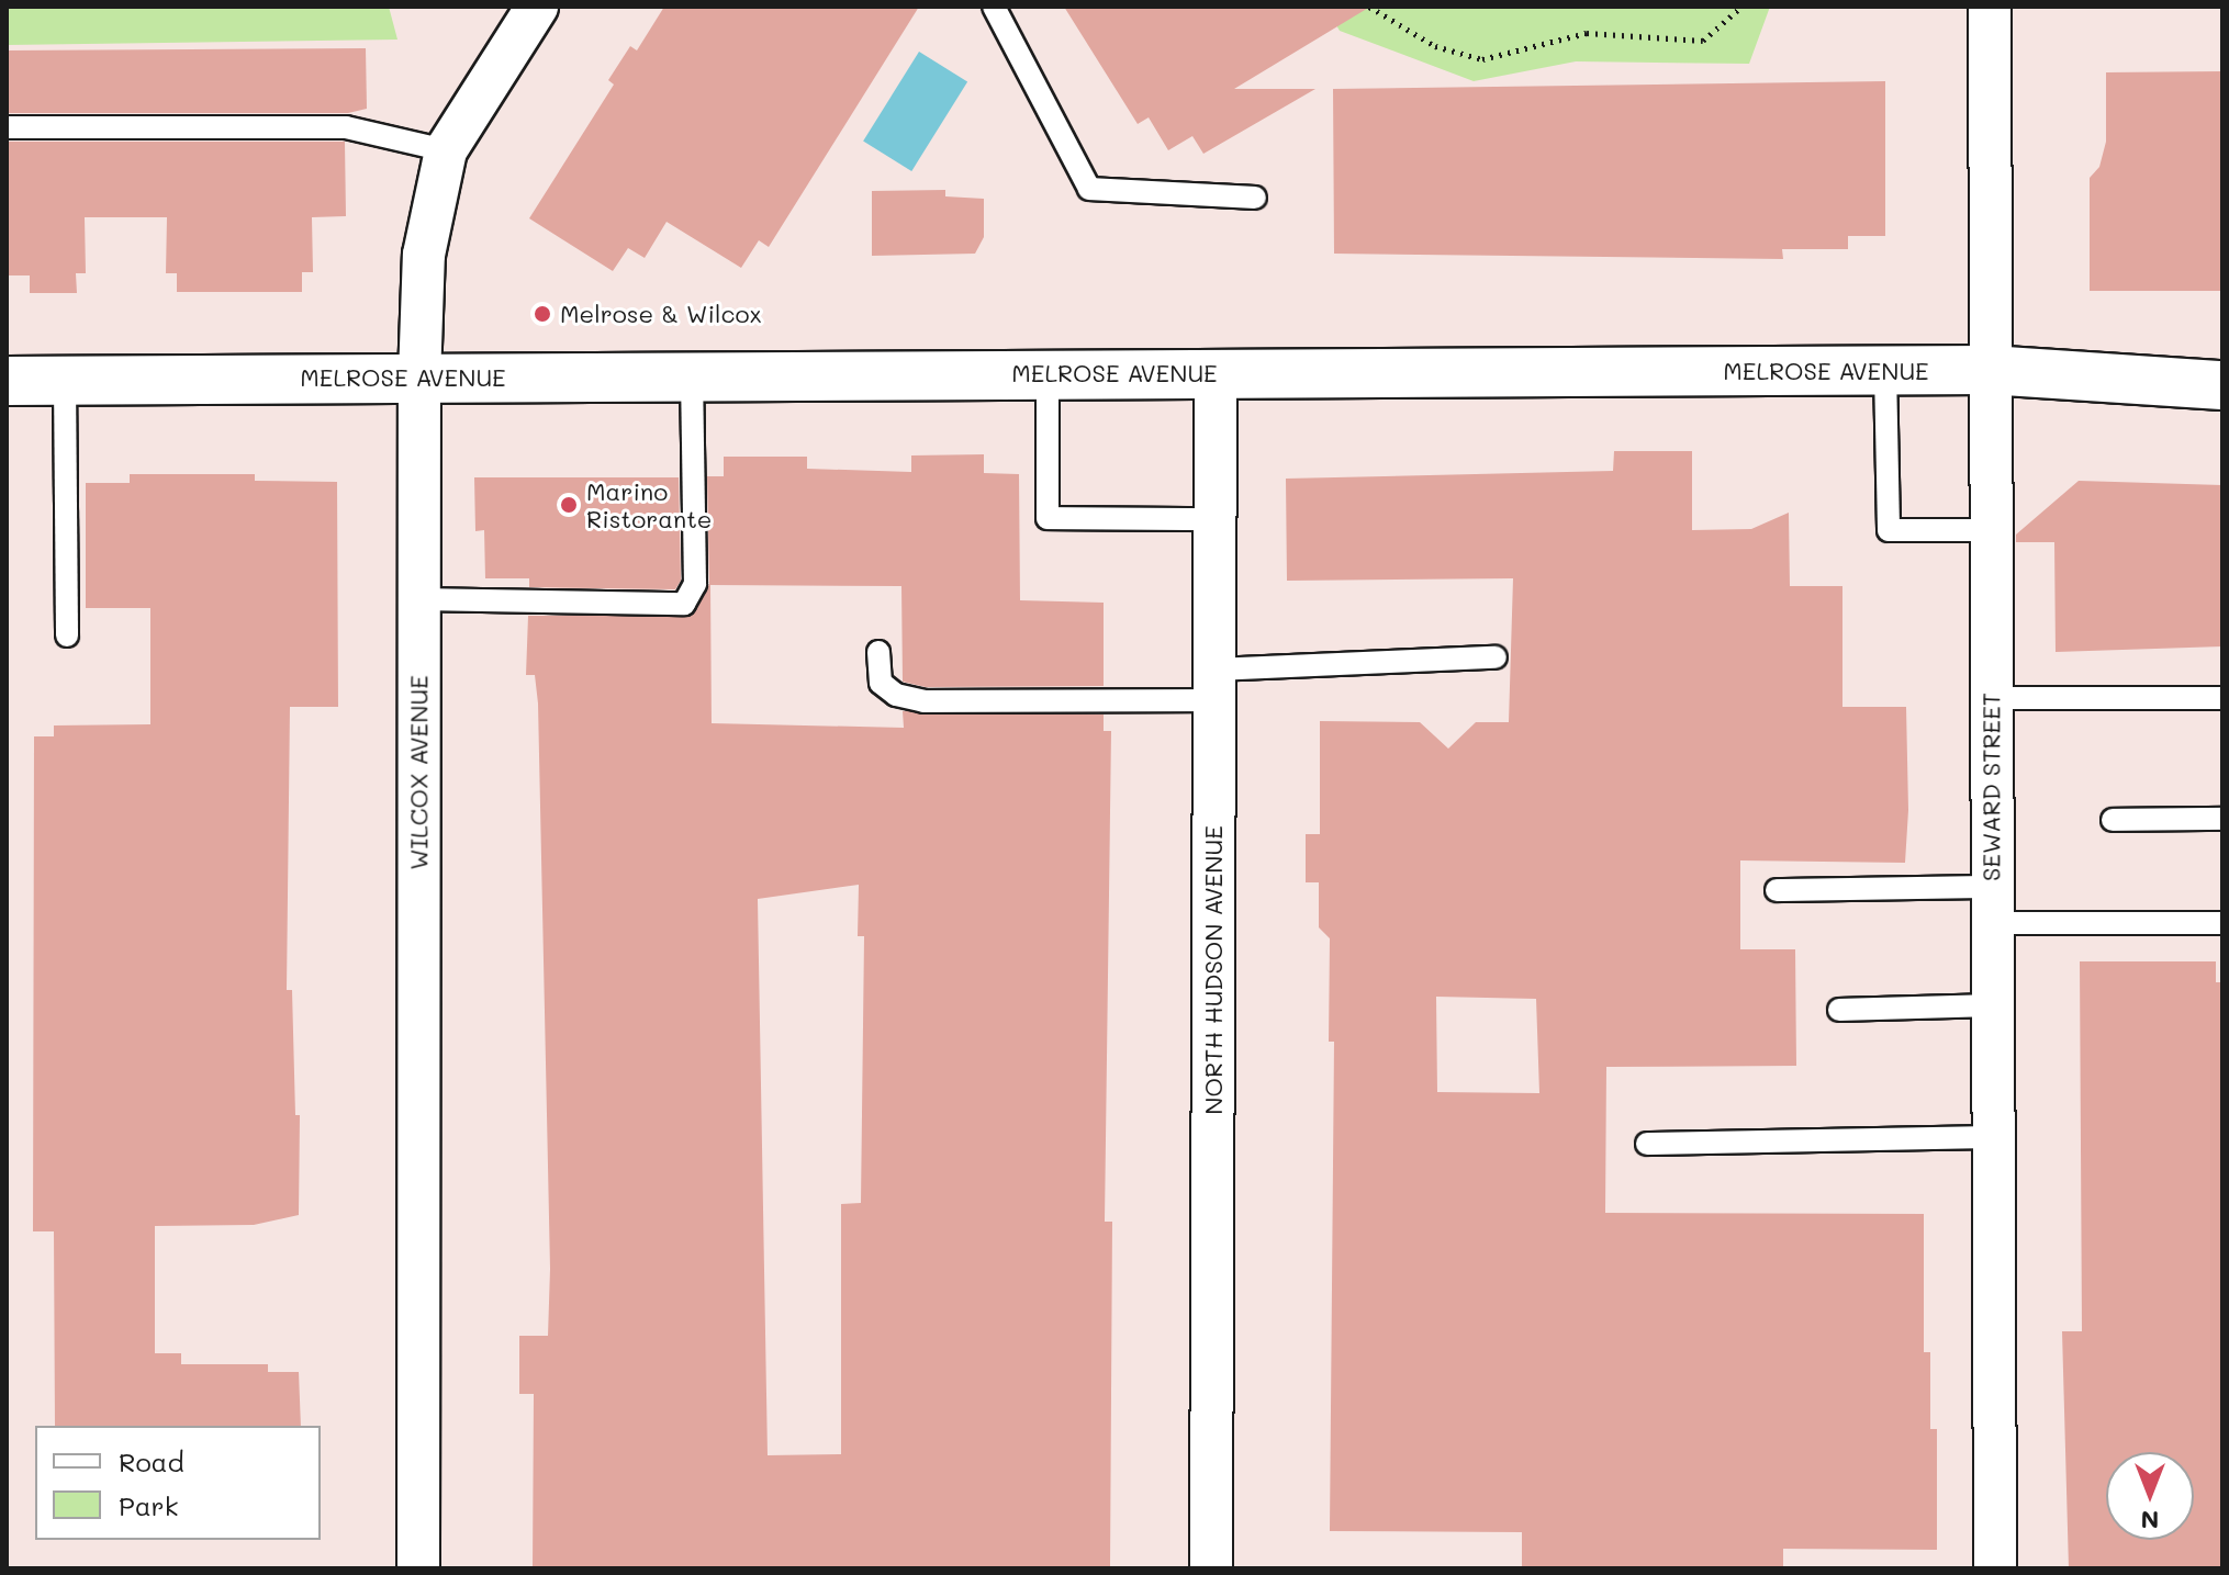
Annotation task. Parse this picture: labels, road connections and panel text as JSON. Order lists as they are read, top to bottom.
{
  "streets": {
    "main road": ["MELROSE AVENUE"],
    "street": ["WILCOX AVENUE", "SEWARD STREET", "NORTH HUDSON AVENUE"]
  },
  "crossings": [
    ["MELROSE AVENUE", "WILCOX AVENUE"],
    ["MELROSE AVENUE", "SEWARD STREET"],
    ["MELROSE AVENUE", "NORTH HUDSON AVENUE"]
  ],
  "places": ["Melrose & Wilcox", "Marino Ristorante"],
  "legend": ["Road", "Park"],
  "north": "bottom"
}
